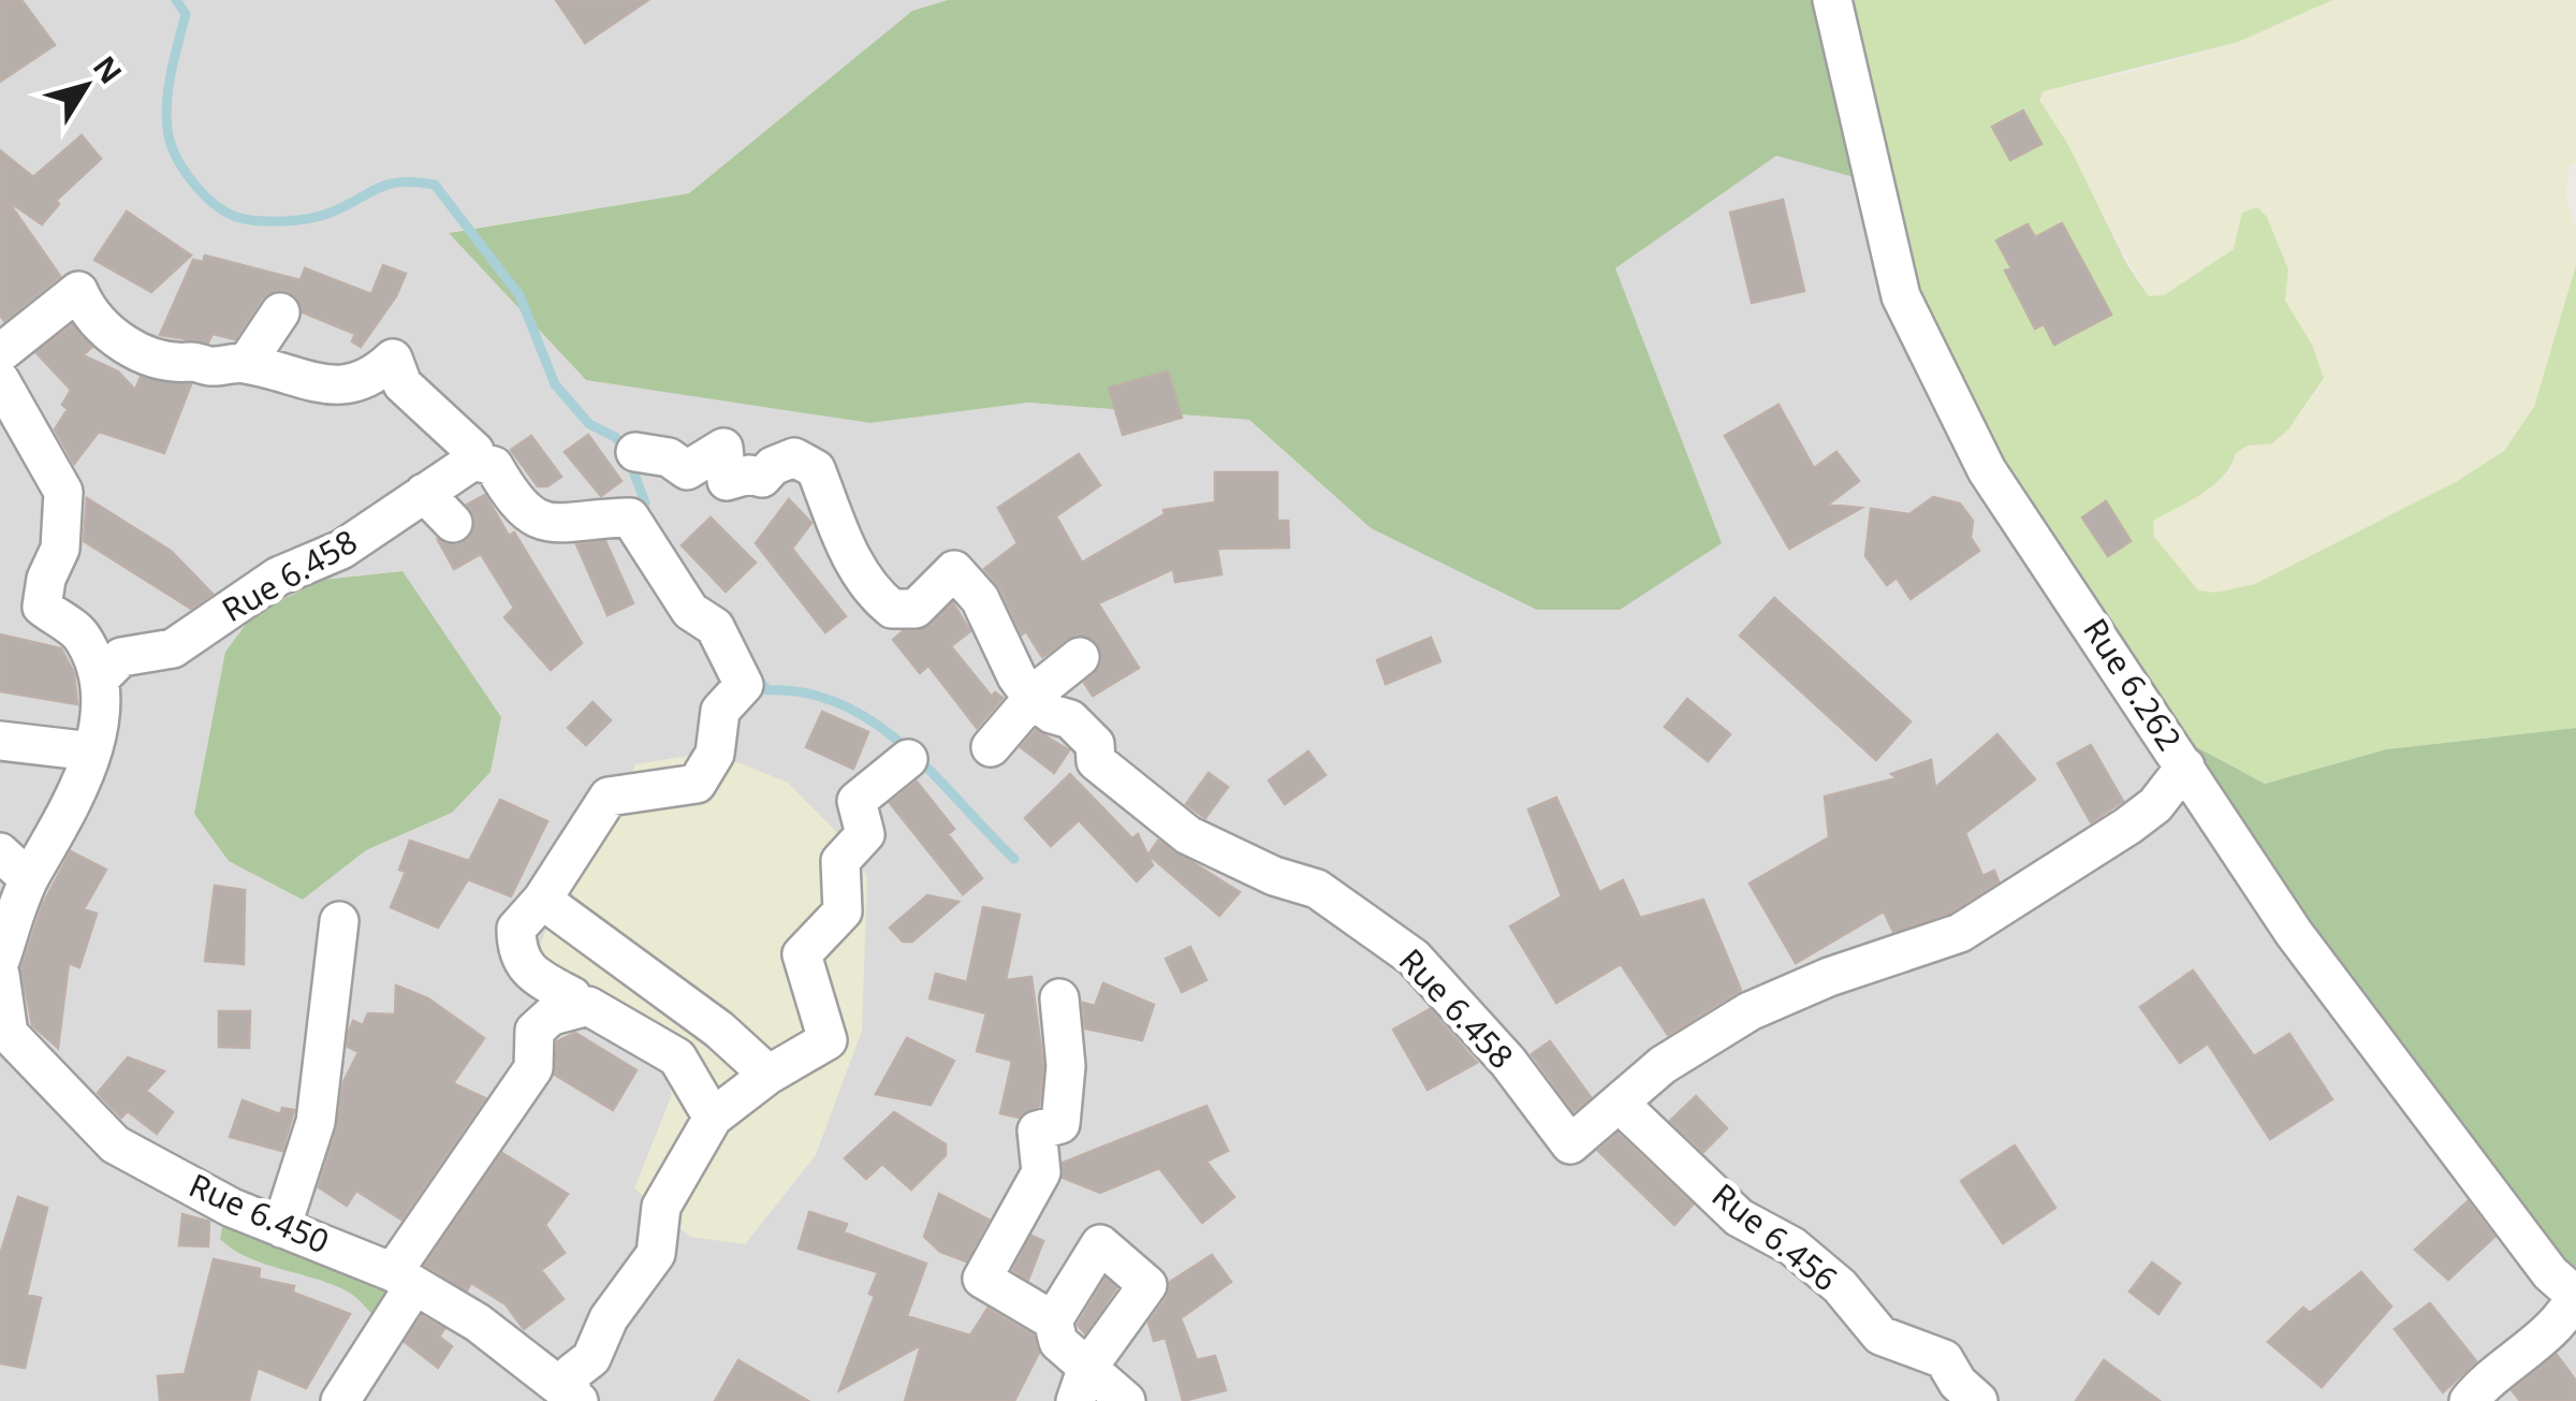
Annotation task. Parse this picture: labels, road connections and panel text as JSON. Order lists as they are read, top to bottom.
{
  "streets": {
    "street": [
      "Rue 6.458",
      "Rue 6.262",
      "Rue 6.450",
      "Rue 6.456"
    ]
  },
  "crossings": [
    ["Rue 6.458", "Rue 6.262"],
    ["Rue 6.458", "Rue 6.456"]
  ],
  "north": "top right"
}
